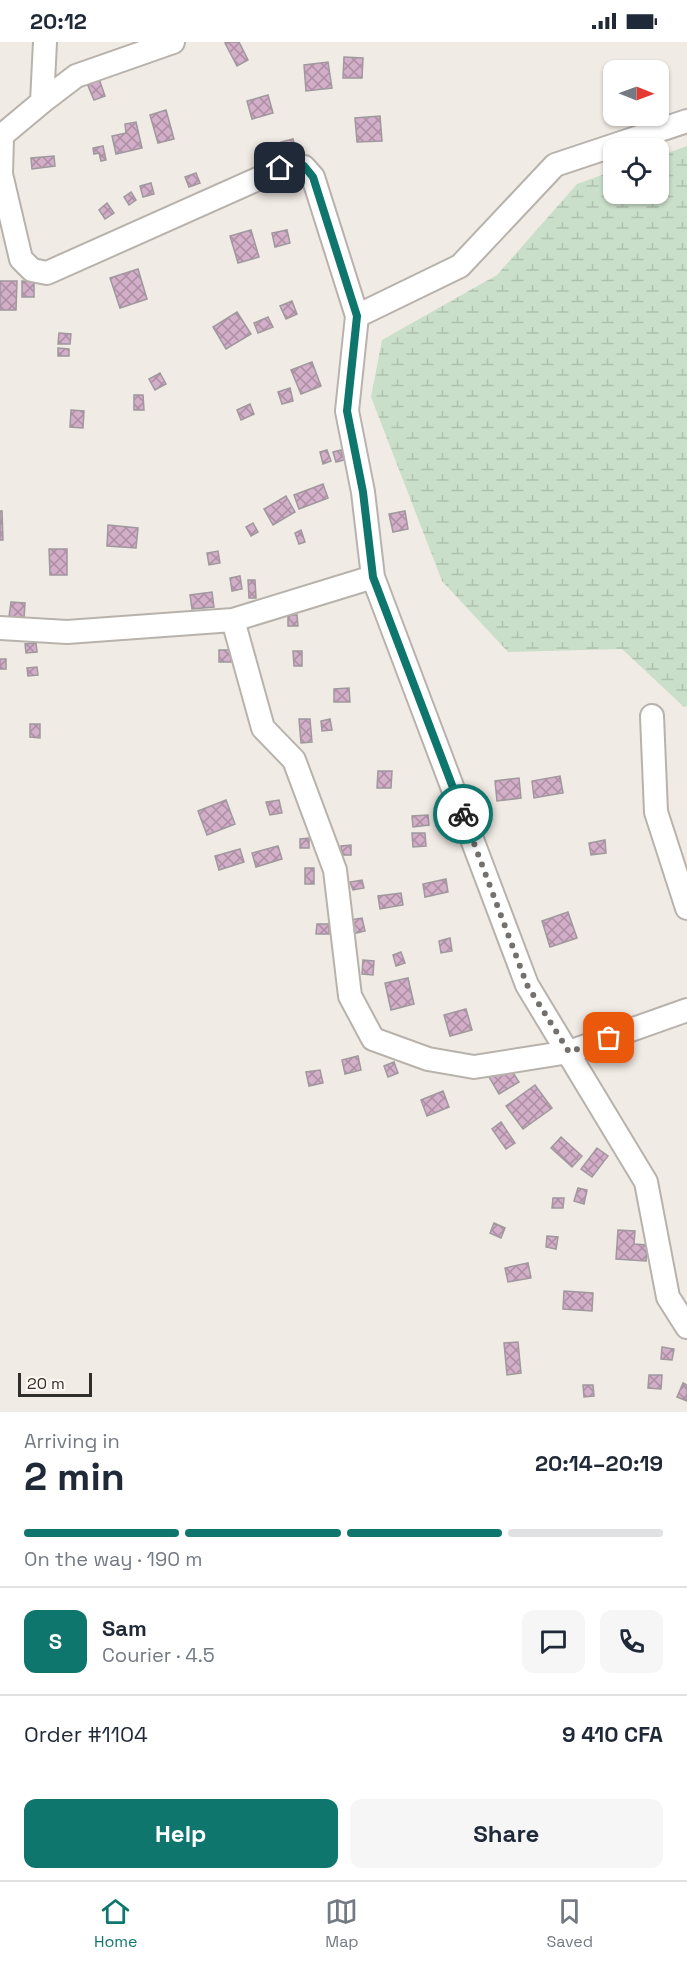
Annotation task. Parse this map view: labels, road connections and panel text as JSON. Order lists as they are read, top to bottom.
{
  "scale_bar": "20 m",
  "north": "right",
  "page": {
    "status": "20:12",
    "scale": "20 m",
    "heading": ["2 min", "Arriving in", "20:14–20:19"],
    "panel": [
      "Sam",
      "Courier · 4.5",
      "Order #1104",
      "9 410 CFA"
    ],
    "bar": "On the way · 190 m",
    "round": "S",
    "buttons": ["Help", "Share"],
    "tabs": ["Home", "Map", "Saved"]
  }
}
